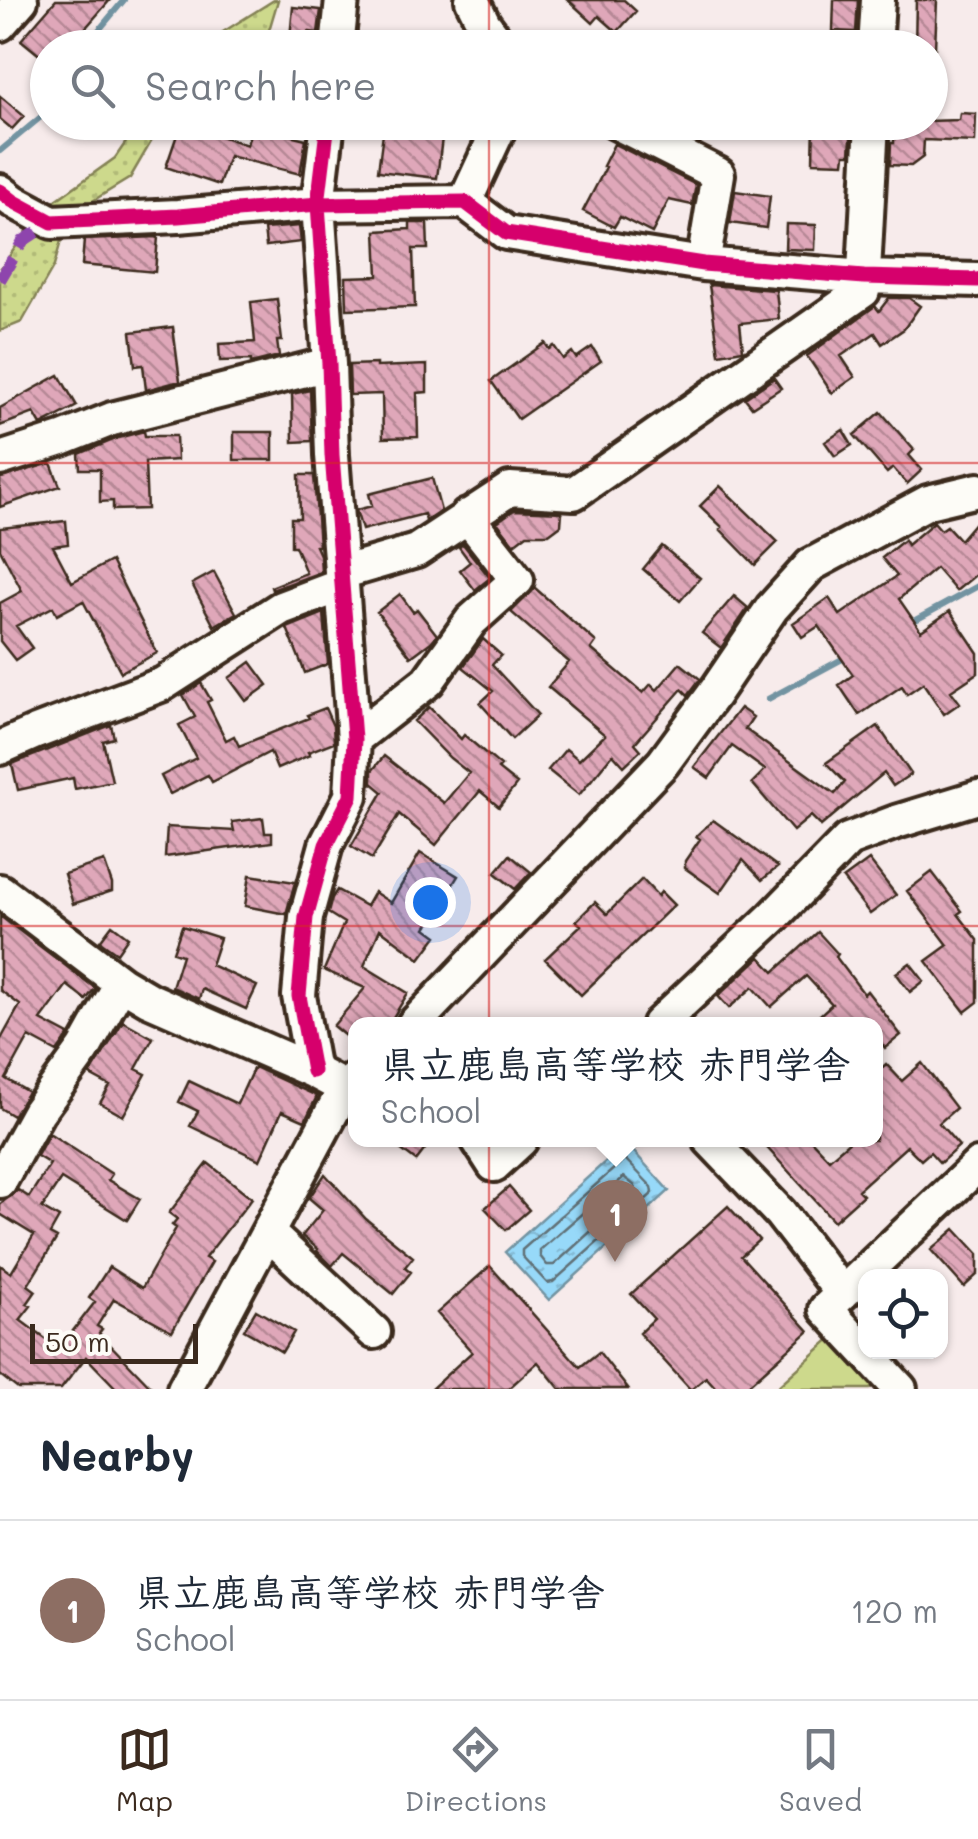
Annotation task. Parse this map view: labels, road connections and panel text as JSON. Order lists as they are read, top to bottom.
{
  "scale_bar": "50 m",
  "page": {
    "search": "Search here",
    "popup": ["県立鹿島高等学校 赤門学舎", "School"],
    "pins": "1",
    "scale": "50 m",
    "heading": "Nearby",
    "list": [
      {
        "mark": "1",
        "name": "県立鹿島高等学校 赤門学舎",
        "note": "School",
        "value": "120 m"
      }
    ],
    "nav": ["Map", "Directions", "Saved"]
  }
}
